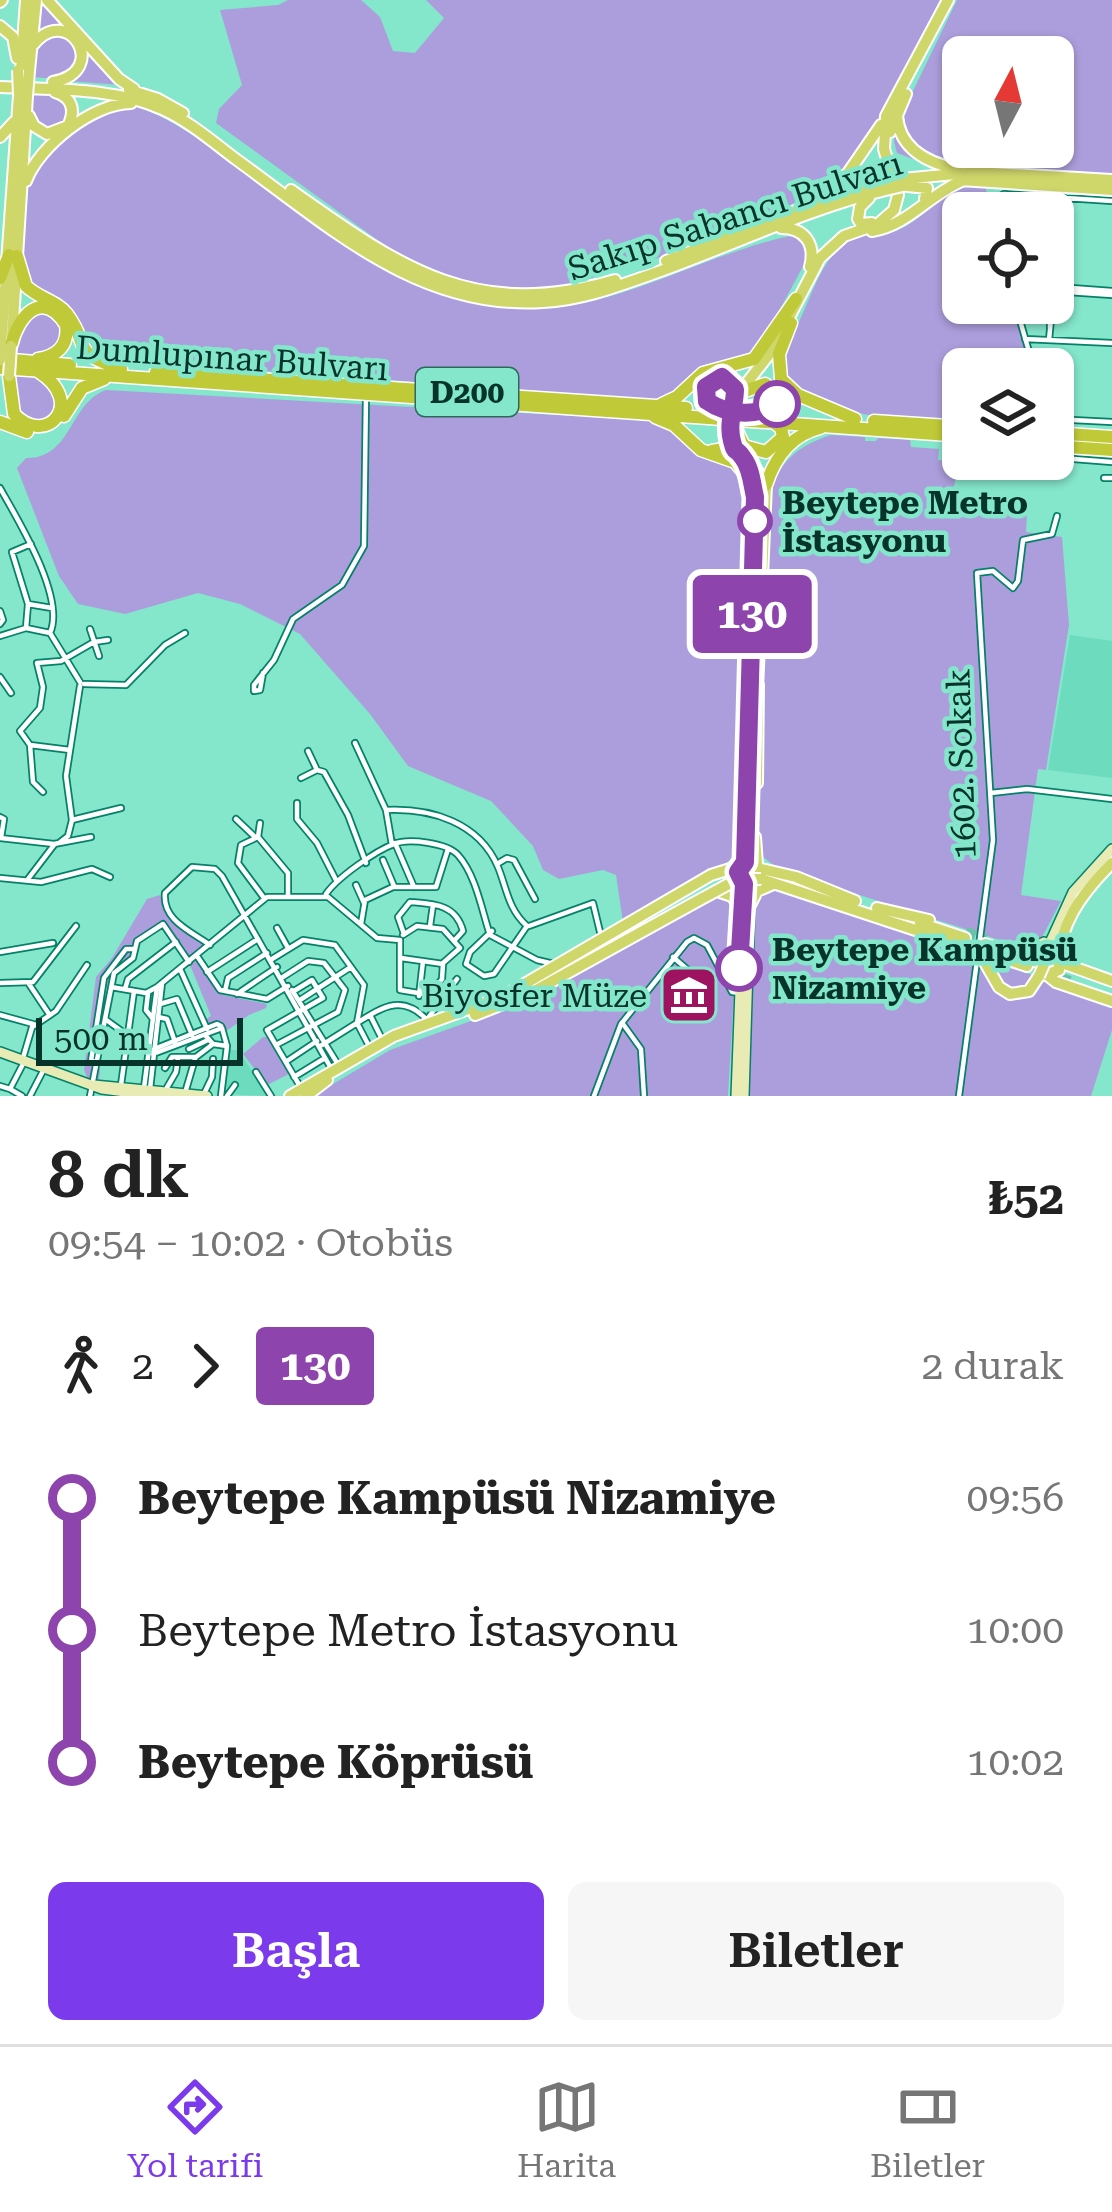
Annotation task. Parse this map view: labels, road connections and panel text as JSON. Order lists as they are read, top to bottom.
{
  "streets": {
    "highway": ["Dumlupınar Bulvarı", "D200"],
    "main road": ["Sakıp Sabancı Bulvarı"],
    "street": ["1602. Sokak"]
  },
  "places": {
    "other": ["Beytepe Metro İstasyonu", "Beytepe Kampüsü Nizamiye"],
    "museum": ["Biyosfer Müze"]
  },
  "lines": ["bus line 130"],
  "scale_bar": "500 m",
  "north": "top",
  "page": {
    "on_map": "130",
    "scale": "500 m",
    "heading": ["8 dk", "09:54 – 10:02 · Otobüs", "₺52"],
    "legs": ["2", "130", "2 durak"],
    "list": [
      {
        "name": "Beytepe Kampüsü Nizamiye",
        "value": "09:56"
      },
      {
        "name": "Beytepe Metro İstasyonu",
        "value": "10:00"
      },
      {
        "name": "Beytepe Köprüsü",
        "value": "10:02"
      }
    ],
    "buttons": ["Başla", "Biletler"],
    "tabs": ["Yol tarifi", "Harita", "Biletler"]
  }
}
